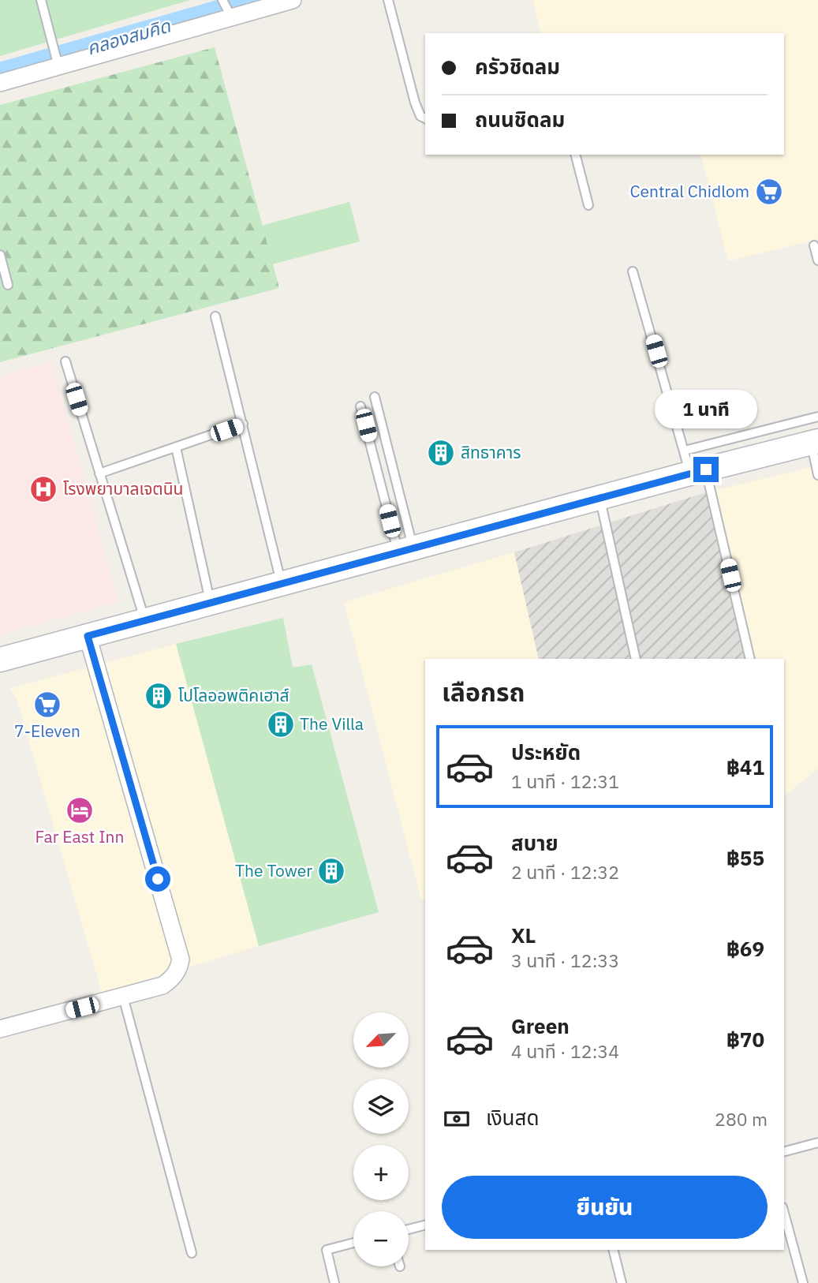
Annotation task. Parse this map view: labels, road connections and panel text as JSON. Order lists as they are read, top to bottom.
{
  "water": ["คลองสมคิด"],
  "places": {
    "supermarket": ["Central Chidlom", "7-Eleven"],
    "building": [
      "สิทธาคาร",
      "โปโลออพติคเฮาส์",
      "The Villa",
      "The Tower"
    ],
    "hospital": ["โรงพยาบาลเจตนิน"],
    "hotel": ["Far East Inn"]
  },
  "north": "bottom left",
  "page": {
    "banner": ["ครัวชิดลม", "ถนนชิดลม"],
    "bubble": "1 นาที",
    "heading": "เลือกรถ",
    "list": [
      {
        "name": "ประหยัด",
        "note": "1 นาที · 12:31",
        "value": "฿41"
      },
      {
        "name": "สบาย",
        "note": "2 นาที · 12:32",
        "value": "฿55"
      },
      {
        "name": "XL",
        "note": "3 นาที · 12:33",
        "value": "฿69"
      },
      {
        "name": "Green",
        "note": "4 นาที · 12:34",
        "value": "฿70"
      }
    ],
    "map_buttons": ["+", "−"],
    "pay": ["เงินสด", "280 m"],
    "buttons": "ยืนยัน"
  }
}
